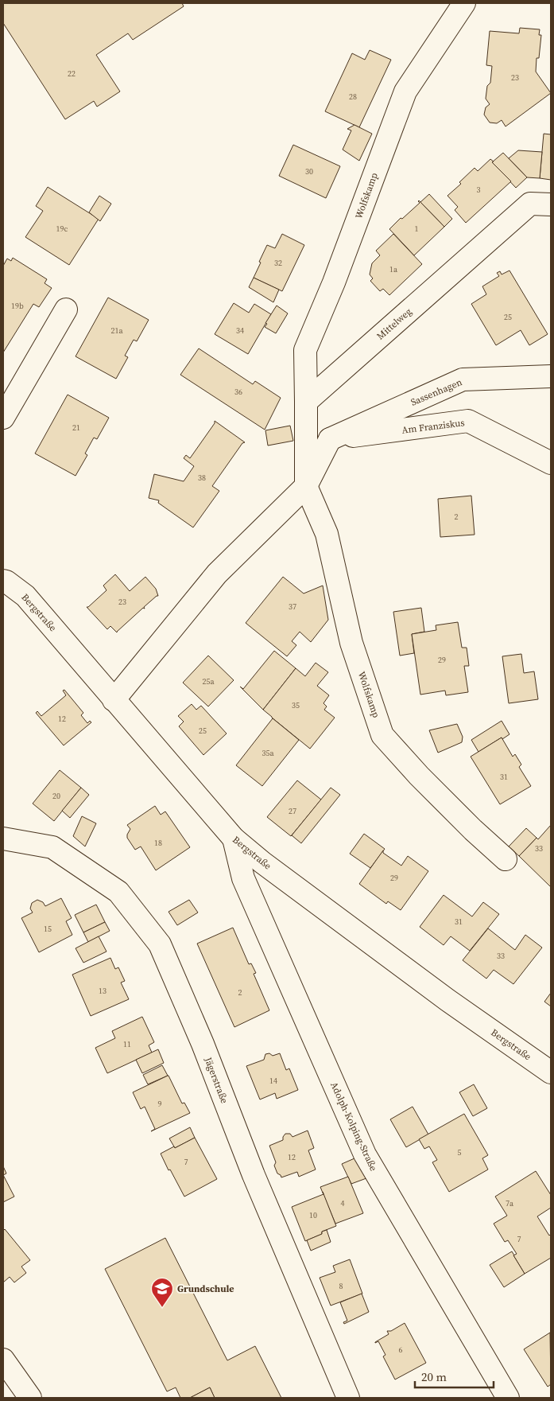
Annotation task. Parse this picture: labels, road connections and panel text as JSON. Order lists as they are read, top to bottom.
{
  "streets": {
    "street": [
      "Wolfskamp",
      "Mittelweg",
      "Sassenhagen",
      "Am Franziskus",
      "Bergstraße",
      "Jägerstraße",
      "Adolph-Kolping-Straße"
    ]
  },
  "crossings": [
    ["Wolfskamp", "Mittelweg"],
    ["Sassenhagen", "Am Franziskus"],
    ["Bergstraße", "Adolph-Kolping-Straße"]
  ],
  "places": {
    "school or university": ["Grundschule"]
  },
  "house_numbers": [
    "22",
    "23",
    "28",
    "30",
    "3",
    "19c",
    "1",
    "32",
    "1a",
    "19b",
    "25",
    "21a",
    "34",
    "36",
    "21",
    "38",
    "2",
    "23",
    "37",
    "29",
    "25a",
    "35",
    "12",
    "25",
    "35a",
    "31",
    "20",
    "27",
    "18",
    "33",
    "29",
    "31",
    "15",
    "33",
    "13",
    "2",
    "11",
    "14",
    "9",
    "5",
    "12",
    "7",
    "4",
    "7a",
    "10",
    "7",
    "8",
    "6"
  ],
  "scale_bar": "20 m"
}
